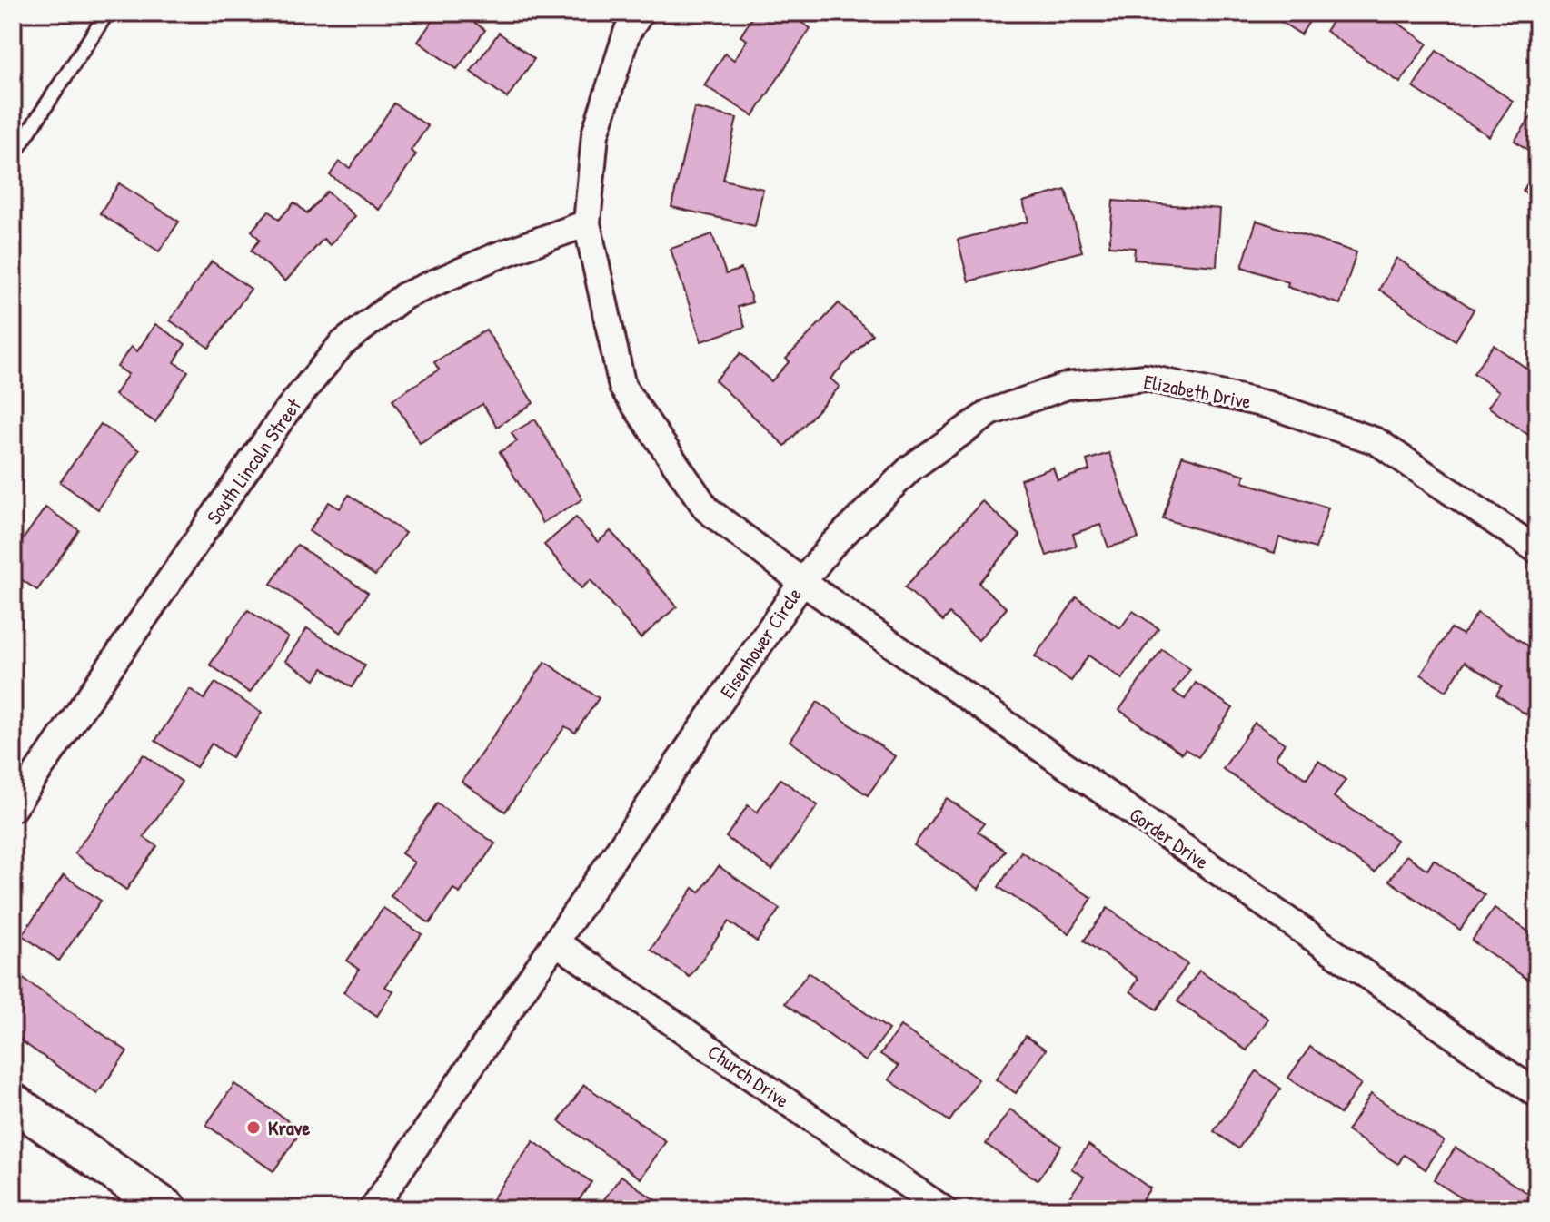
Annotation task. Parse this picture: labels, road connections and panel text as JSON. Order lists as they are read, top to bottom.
{
  "streets": {
    "street": [
      "Elizabeth Drive",
      "South Lincoln Street",
      "Eisenhower Circle",
      "Gorder Drive",
      "Church Drive"
    ]
  },
  "crossings": [
    ["Elizabeth Drive", "Eisenhower Circle"],
    ["Elizabeth Drive", "Gorder Drive"],
    ["South Lincoln Street", "Eisenhower Circle"],
    ["Eisenhower Circle", "Gorder Drive"],
    ["Eisenhower Circle", "Church Drive"]
  ],
  "places": ["Krave"]
}
